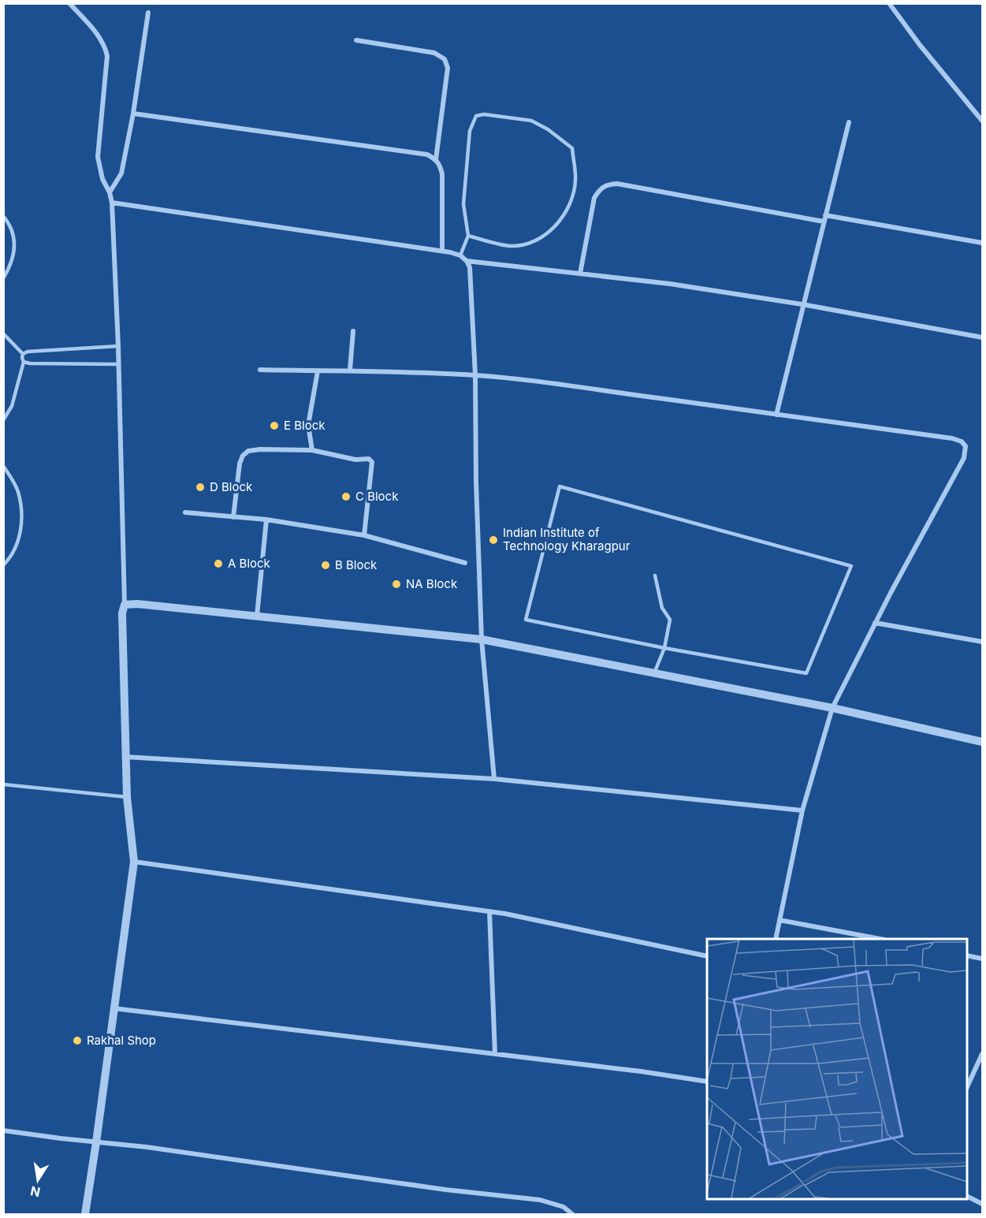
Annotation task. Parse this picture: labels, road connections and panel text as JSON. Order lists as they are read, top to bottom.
{
  "places": [
    "E Block",
    "D Block",
    "C Block",
    "Indian Institute of Technology Kharagpur",
    "A Block",
    "B Block",
    "NA Block",
    "Rakhal Shop"
  ],
  "north": "bottom"
}
